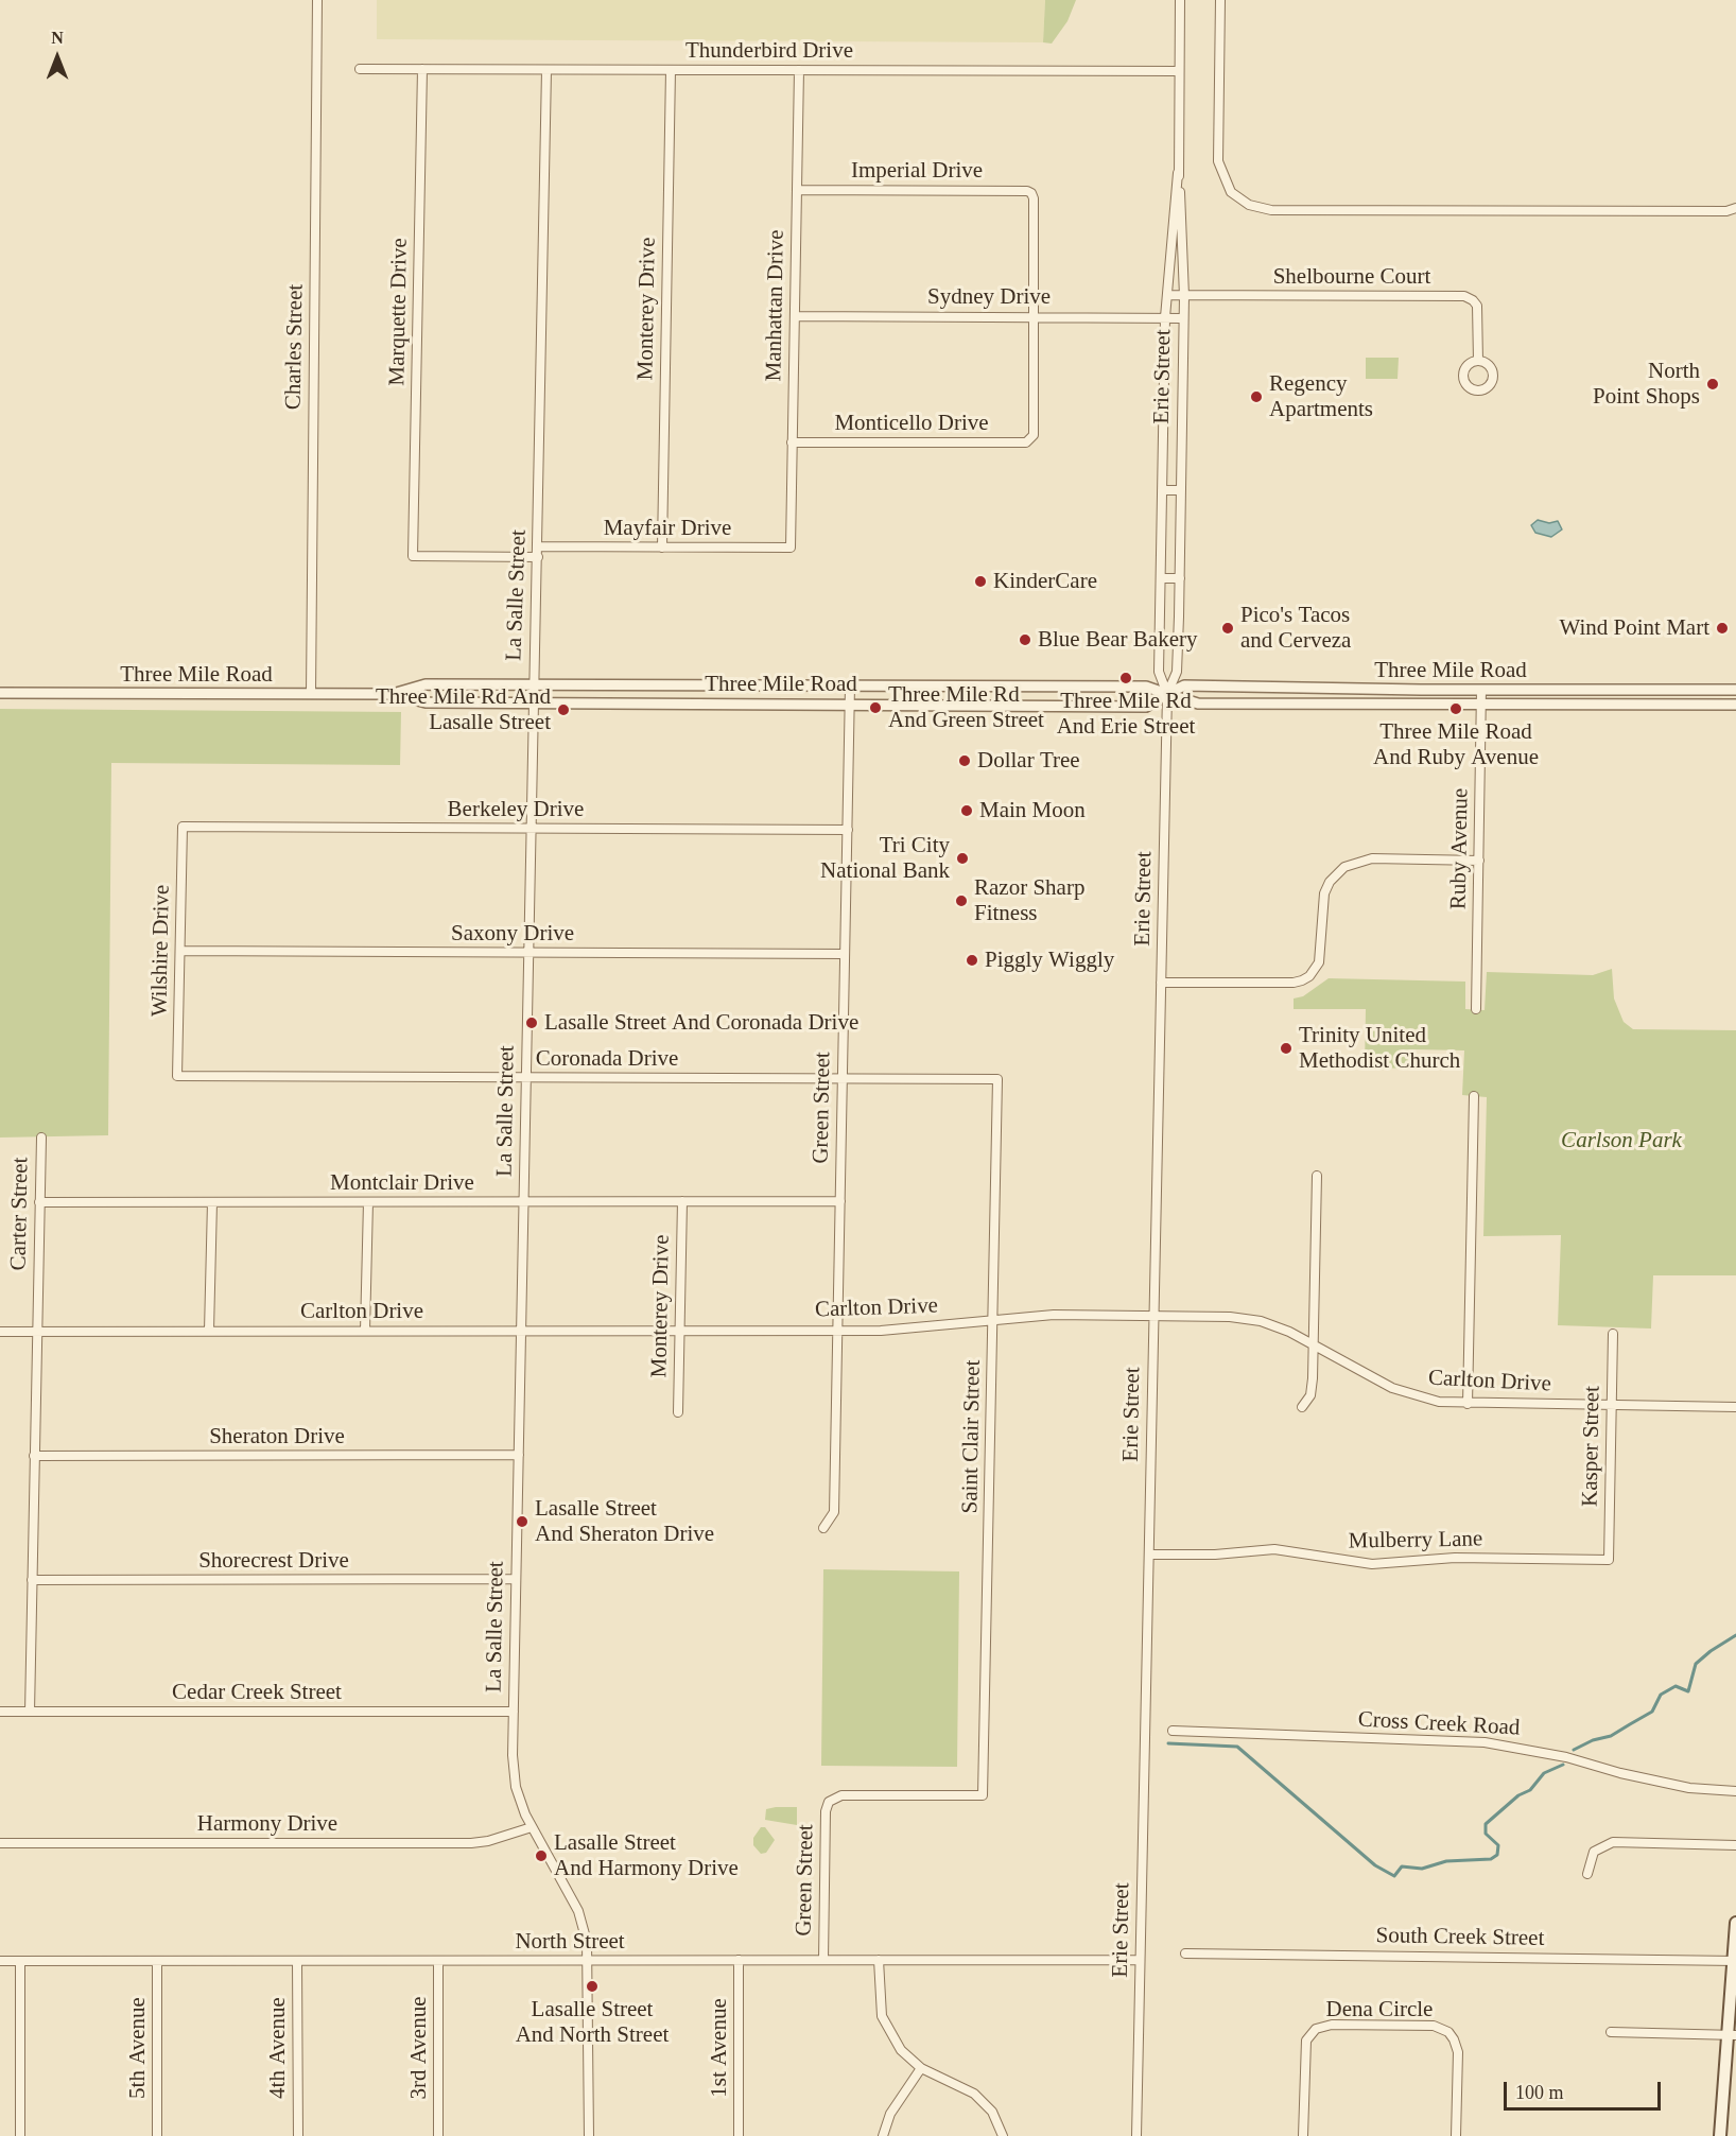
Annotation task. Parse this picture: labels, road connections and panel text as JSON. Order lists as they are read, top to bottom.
{
  "streets": {
    "street": [
      "Thunderbird Drive",
      "Imperial Drive",
      "Shelbourne Court",
      "Sydney Drive",
      "Manhattan Drive",
      "Monterey Drive",
      "Marquette Drive",
      "Charles Street",
      "Erie Street",
      "Monticello Drive",
      "Mayfair Drive",
      "La Salle Street",
      "Three Mile Road",
      "Berkeley Drive",
      "Ruby Avenue",
      "Saxony Drive",
      "Wilshire Drive",
      "Coronada Drive",
      "Green Street",
      "Montclair Drive",
      "Carter Street",
      "Carlton Drive",
      "Sheraton Drive",
      "Saint Clair Street",
      "Kasper Street",
      "Mulberry Lane",
      "Shorecrest Drive",
      "Cedar Creek Street",
      "Cross Creek Road",
      "Harmony Drive",
      "South Creek Street",
      "North Street",
      "Dena Circle",
      "5th Avenue",
      "4th Avenue",
      "3rd Avenue",
      "1st Avenue"
    ]
  },
  "crossings": [
    ["Thunderbird Drive", "Manhattan Drive"],
    ["Thunderbird Drive", "Monterey Drive"],
    ["Thunderbird Drive", "Marquette Drive"],
    ["Thunderbird Drive", "Erie Street"],
    ["Thunderbird Drive", "La Salle Street"],
    ["Imperial Drive", "Sydney Drive"],
    ["Imperial Drive", "Manhattan Drive"],
    ["Imperial Drive", "Monticello Drive"],
    ["Shelbourne Court", "Erie Street"],
    ["Sydney Drive", "Manhattan Drive"],
    ["Sydney Drive", "Erie Street"],
    ["Sydney Drive", "Monticello Drive"],
    ["Manhattan Drive", "Monticello Drive"],
    ["Manhattan Drive", "Mayfair Drive"],
    ["Monterey Drive", "Mayfair Drive"],
    ["Monterey Drive", "Montclair Drive"],
    ["Monterey Drive", "Carlton Drive"],
    ["Marquette Drive", "La Salle Street"],
    ["Charles Street", "Three Mile Road"],
    ["Erie Street", "Three Mile Road"],
    ["Erie Street", "Carlton Drive"],
    ["Erie Street", "Mulberry Lane"],
    ["Erie Street", "North Street"],
    ["Mayfair Drive", "La Salle Street"],
    ["La Salle Street", "Three Mile Road"],
    ["La Salle Street", "Berkeley Drive"],
    ["La Salle Street", "Saxony Drive"],
    ["La Salle Street", "Coronada Drive"],
    ["La Salle Street", "Montclair Drive"],
    ["La Salle Street", "Carlton Drive"],
    ["La Salle Street", "Sheraton Drive"],
    ["La Salle Street", "Shorecrest Drive"],
    ["La Salle Street", "Cedar Creek Street"],
    ["La Salle Street", "Harmony Drive"],
    ["La Salle Street", "North Street"],
    ["Three Mile Road", "Ruby Avenue"],
    ["Three Mile Road", "Green Street"],
    ["Berkeley Drive", "Wilshire Drive"],
    ["Berkeley Drive", "Green Street"],
    ["Saxony Drive", "Wilshire Drive"],
    ["Saxony Drive", "Green Street"],
    ["Wilshire Drive", "Coronada Drive"],
    ["Coronada Drive", "Green Street"],
    ["Coronada Drive", "Saint Clair Street"],
    ["Green Street", "Montclair Drive"],
    ["Green Street", "Carlton Drive"],
    ["Green Street", "Saint Clair Street"],
    ["Green Street", "North Street"],
    ["Montclair Drive", "Carter Street"],
    ["Carter Street", "Carlton Drive"],
    ["Carter Street", "Sheraton Drive"],
    ["Carter Street", "Shorecrest Drive"],
    ["Carter Street", "Cedar Creek Street"],
    ["Carlton Drive", "Saint Clair Street"],
    ["Carlton Drive", "Kasper Street"],
    ["Kasper Street", "Mulberry Lane"],
    ["North Street", "5th Avenue"],
    ["North Street", "4th Avenue"],
    ["North Street", "3rd Avenue"],
    ["North Street", "1st Avenue"]
  ],
  "parks": ["Carlson Park"],
  "places": [
    "North Point Shops",
    "Regency Apartments",
    "KinderCare",
    "Pico's Tacos and Cerveza",
    "Wind Point Mart",
    "Blue Bear Bakery",
    "Three Mile Rd And Erie Street",
    "Three Mile Rd And Green Street",
    "Three Mile Road And Ruby Avenue",
    "Three Mile Rd And Lasalle Street",
    "Dollar Tree",
    "Main Moon",
    "Tri City National Bank",
    "Razor Sharp Fitness",
    "Piggly Wiggly",
    "Lasalle Street And Coronada Drive",
    "Trinity United Methodist Church",
    "Lasalle Street And Sheraton Drive",
    "Lasalle Street And Harmony Drive",
    "Lasalle Street And North Street"
  ],
  "scale_bar": "100 m",
  "north": "top"
}
